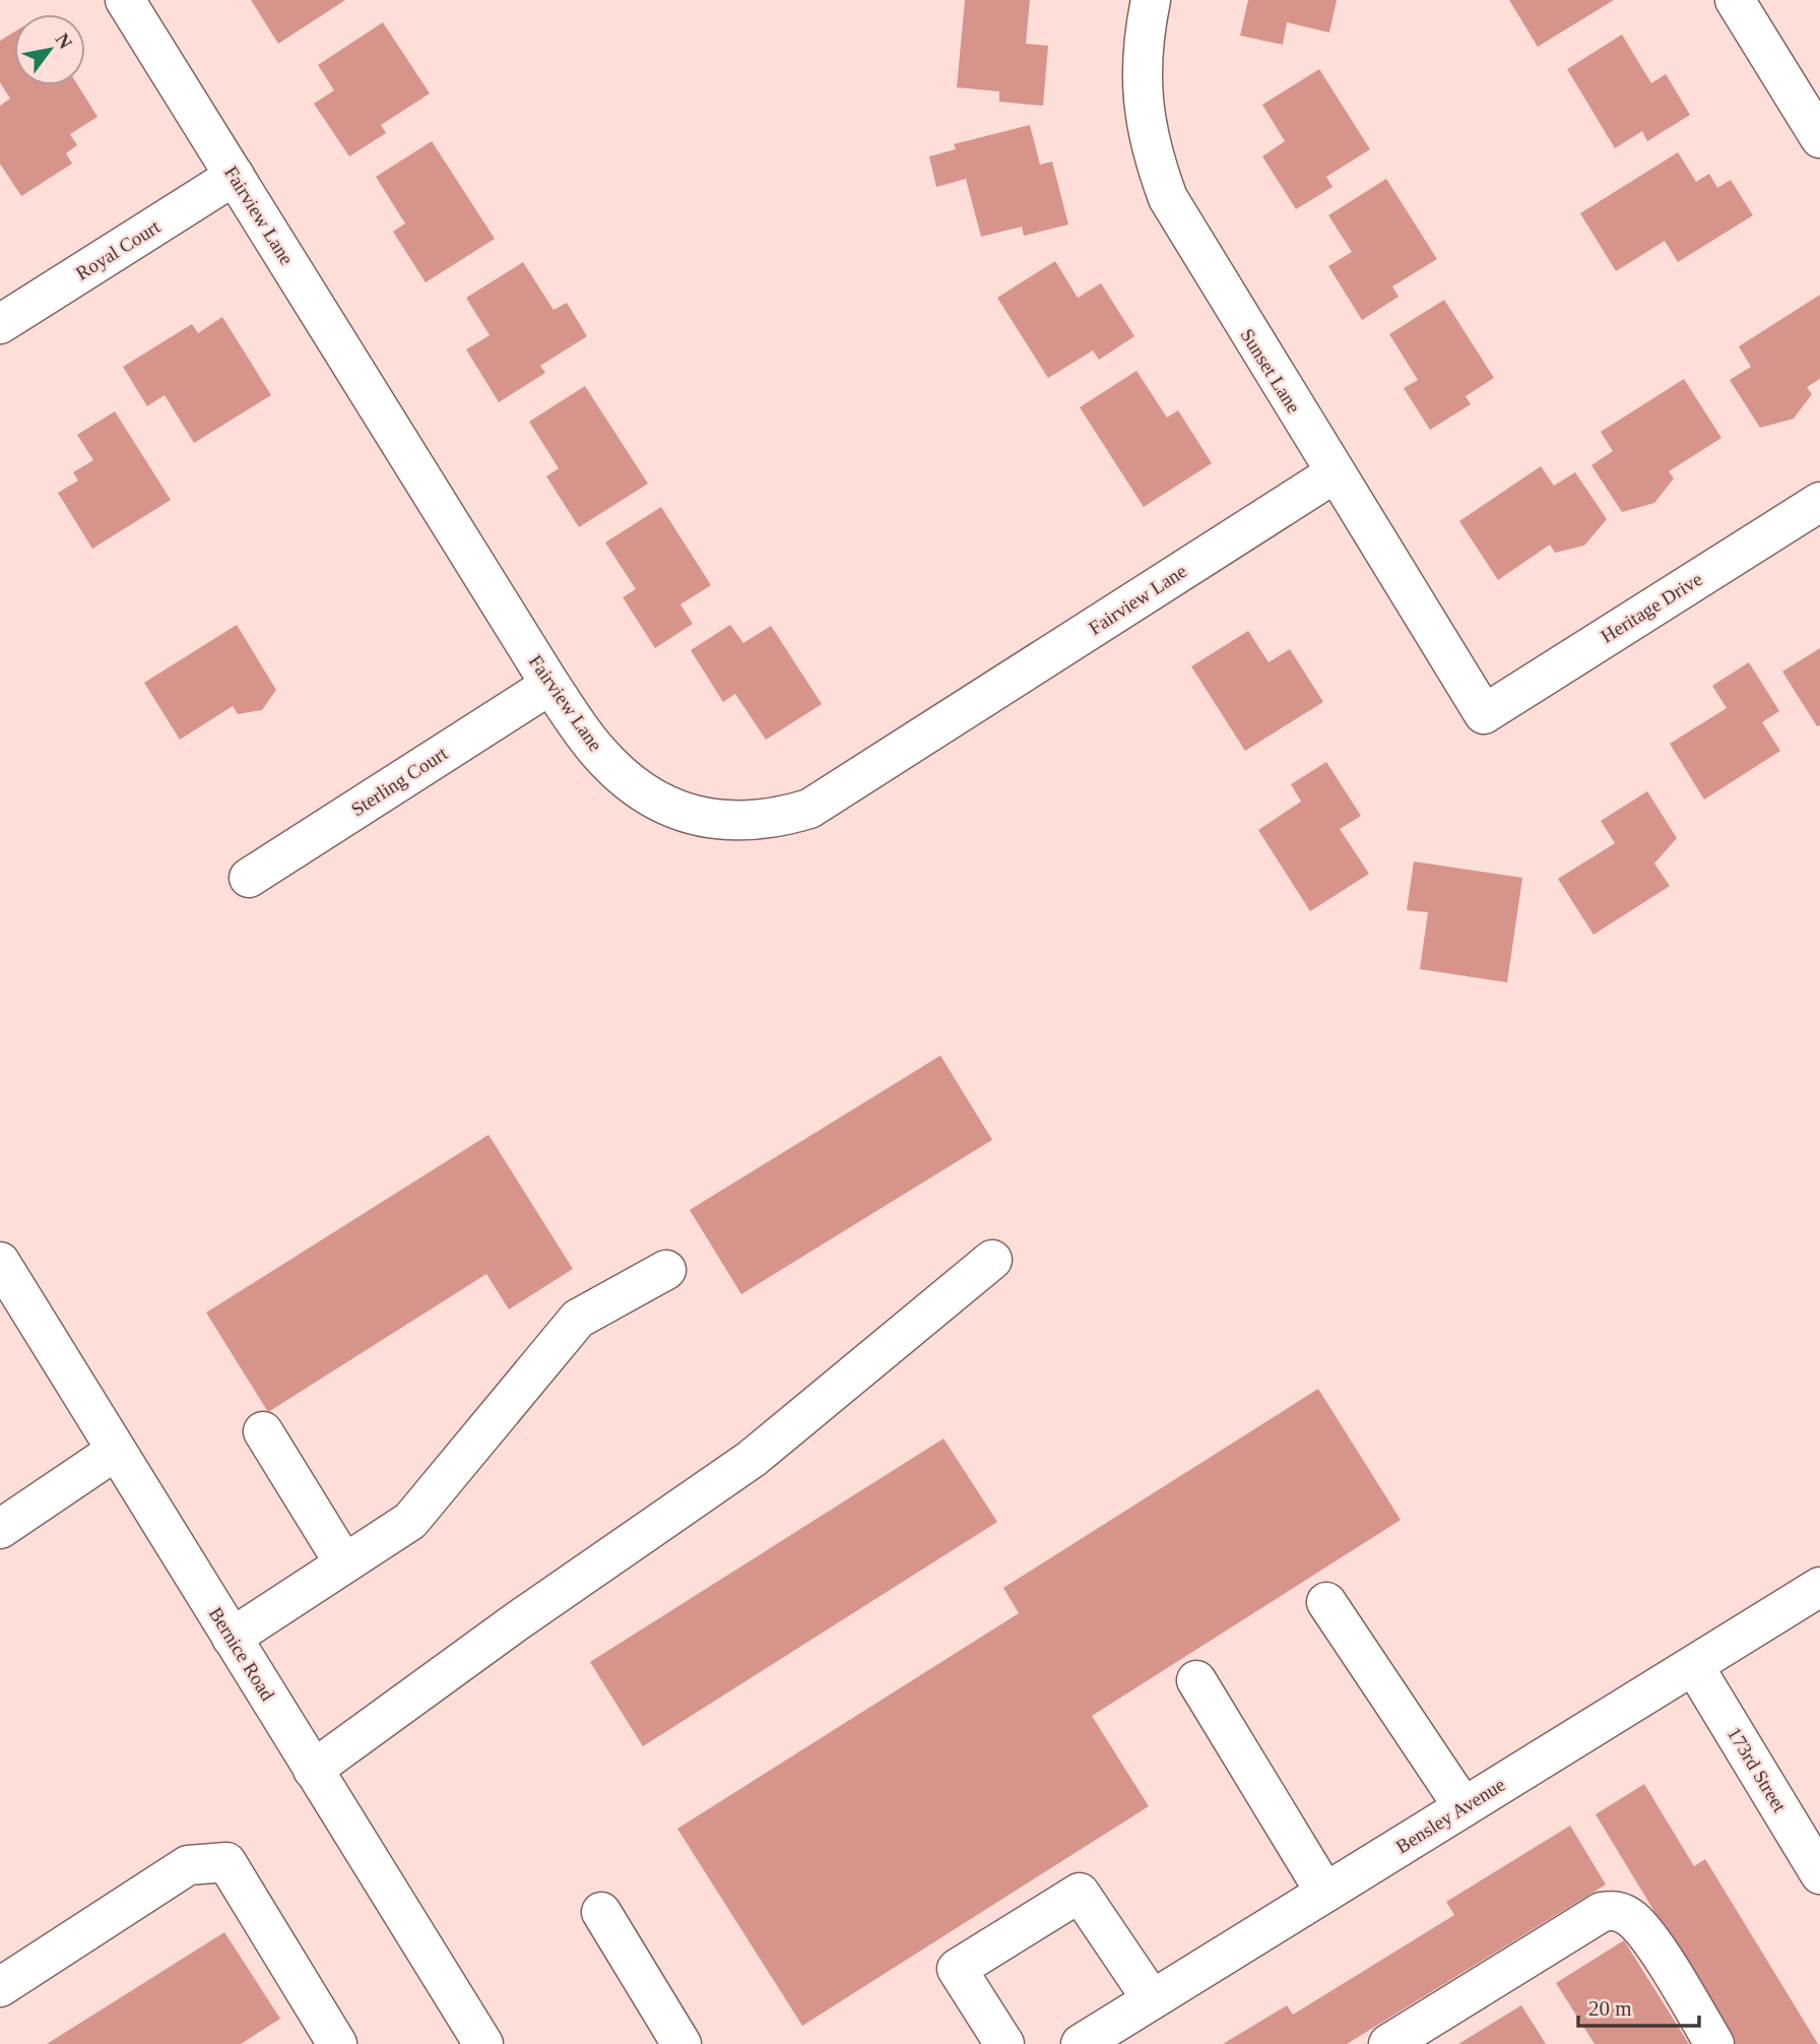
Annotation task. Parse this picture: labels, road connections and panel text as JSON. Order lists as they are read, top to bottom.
{
  "streets": {
    "street": [
      "Fairview Lane",
      "Royal Court",
      "Sunset Lane",
      "Heritage Drive",
      "Sterling Court",
      "Bernice Road",
      "173rd Street",
      "Bensley Avenue"
    ]
  },
  "crossings": [
    ["Fairview Lane", "Royal Court"],
    ["Fairview Lane", "Sunset Lane"],
    ["Fairview Lane", "Sterling Court"],
    ["Sunset Lane", "Heritage Drive"],
    ["173rd Street", "Bensley Avenue"]
  ],
  "scale_bar": "20 m",
  "north": "top right"
}
